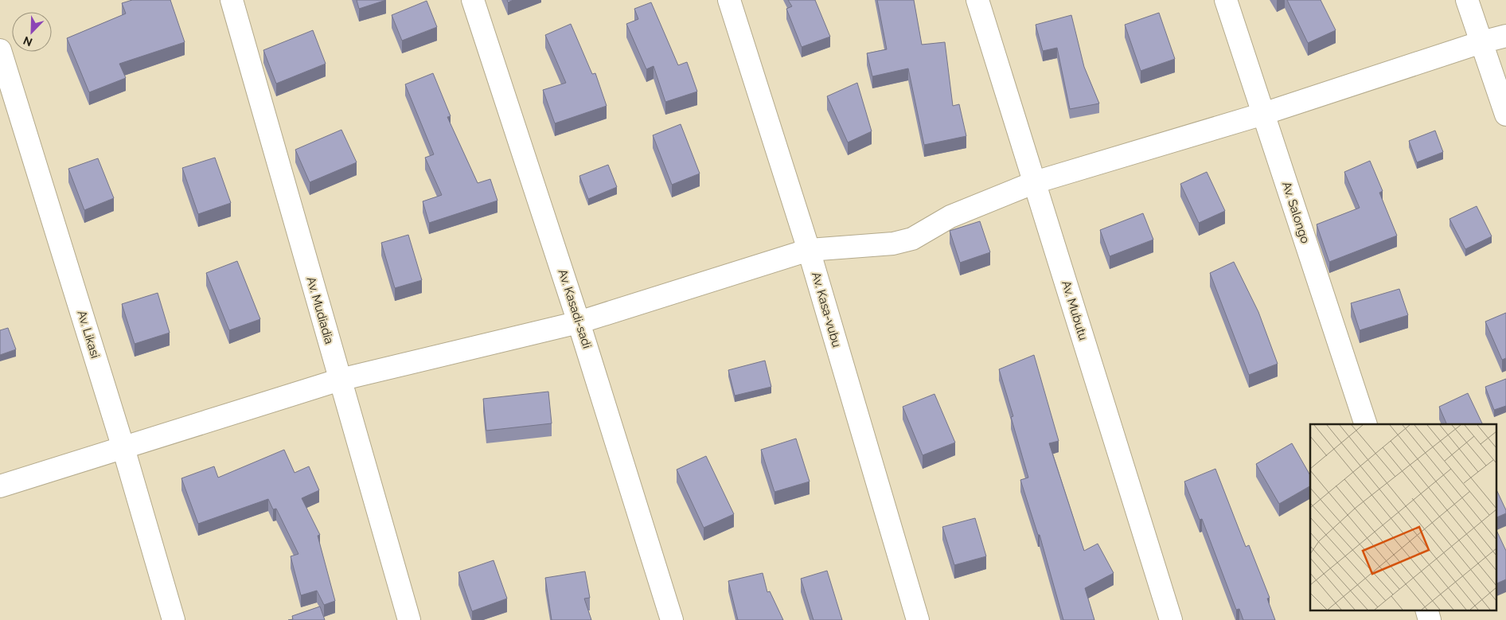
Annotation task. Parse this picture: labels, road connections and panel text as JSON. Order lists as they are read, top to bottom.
{
  "streets": {
    "street": [
      "Av. Salongo",
      "Av. Kasadi-sadi",
      "Av. Kasa-vubu",
      "Av. Mudiadia",
      "Av. Mubutu",
      "Av. Likasi"
    ]
  },
  "north": "bottom left"
}
